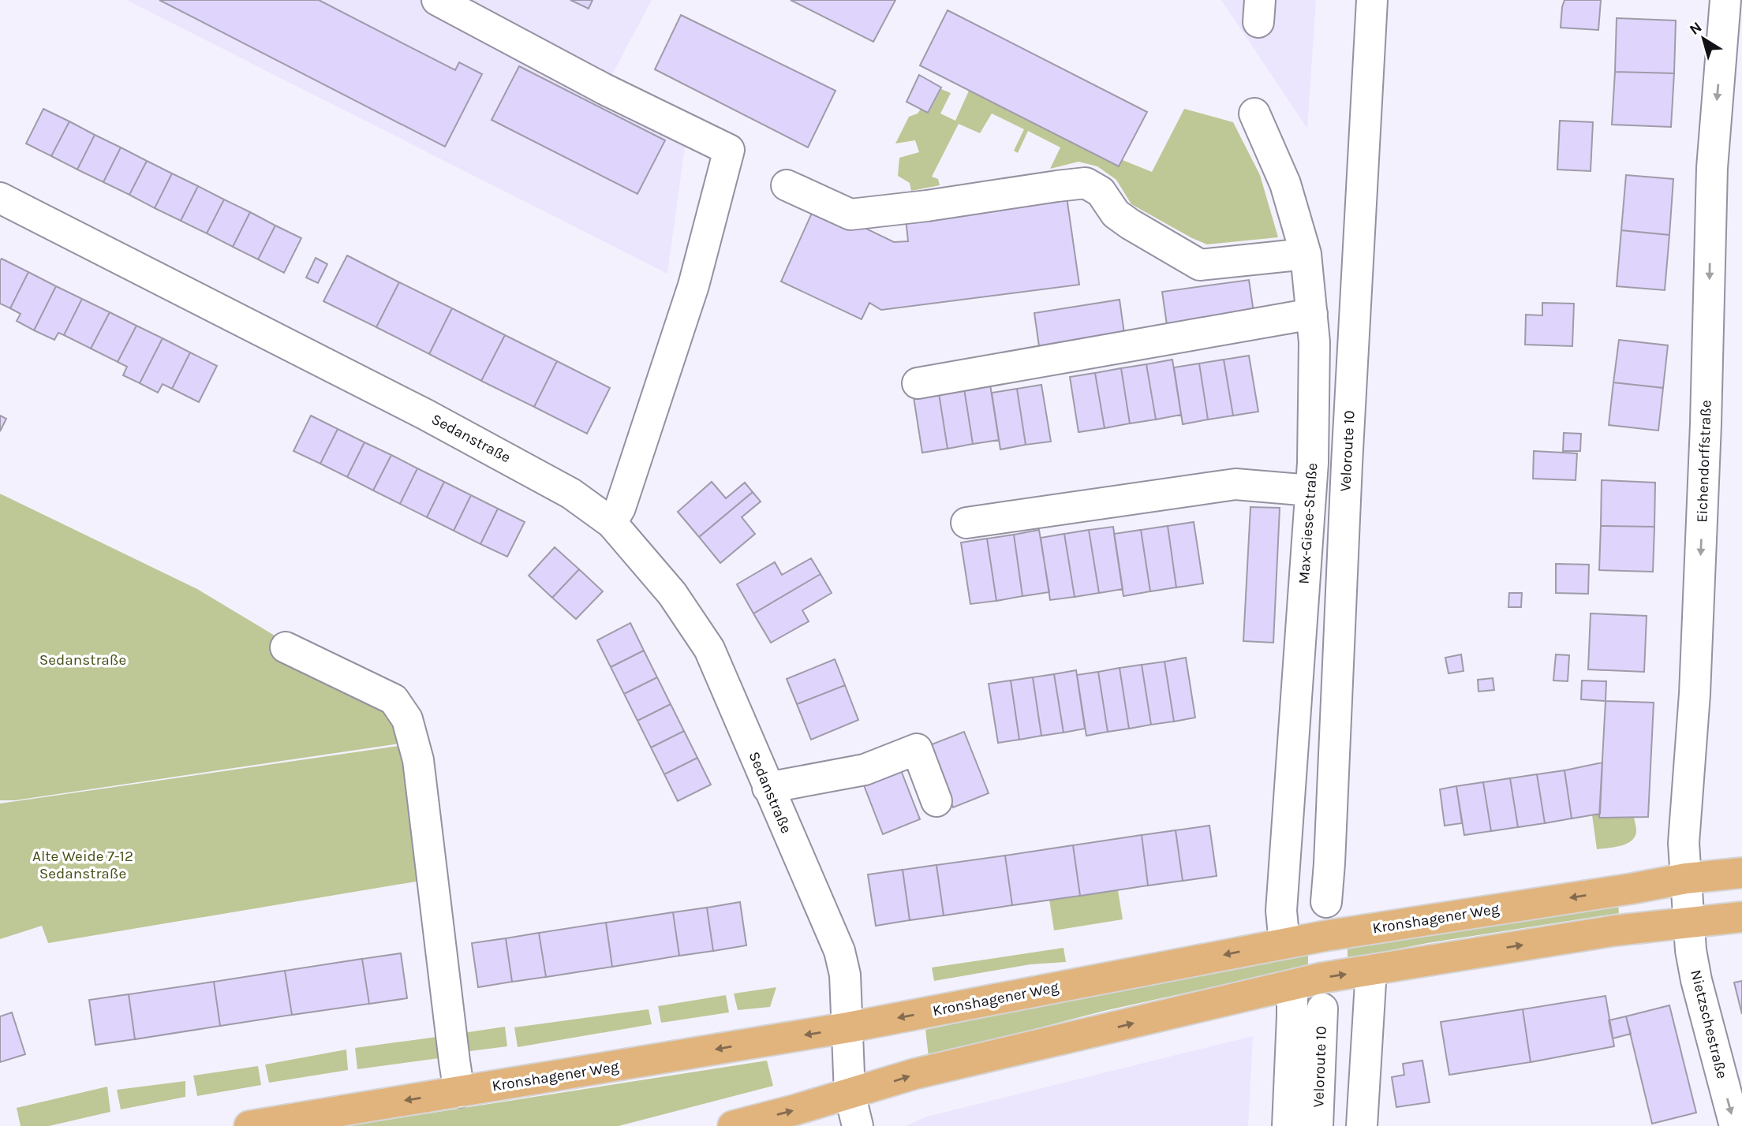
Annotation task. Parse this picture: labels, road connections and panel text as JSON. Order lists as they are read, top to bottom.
{
  "streets": {
    "main road": ["Kronshagener Weg"],
    "street": [
      "Sedanstraße",
      "Veloroute 10",
      "Eichendorffstraße",
      "Max-Giese-Straße",
      "Nietzschestraße"
    ]
  },
  "crossings": [
    ["Sedanstraße", "Kronshagener Weg"],
    ["Eichendorffstraße", "Kronshagener Weg"],
    ["Eichendorffstraße", "Nietzschestraße"],
    ["Max-Giese-Straße", "Kronshagener Weg"]
  ],
  "one_way": ["Eichendorffstraße", "Nietzschestraße"],
  "parks": ["Sedanstraße", "Alte Weide 7-12 Sedanstraße"],
  "north": "top left"
}
